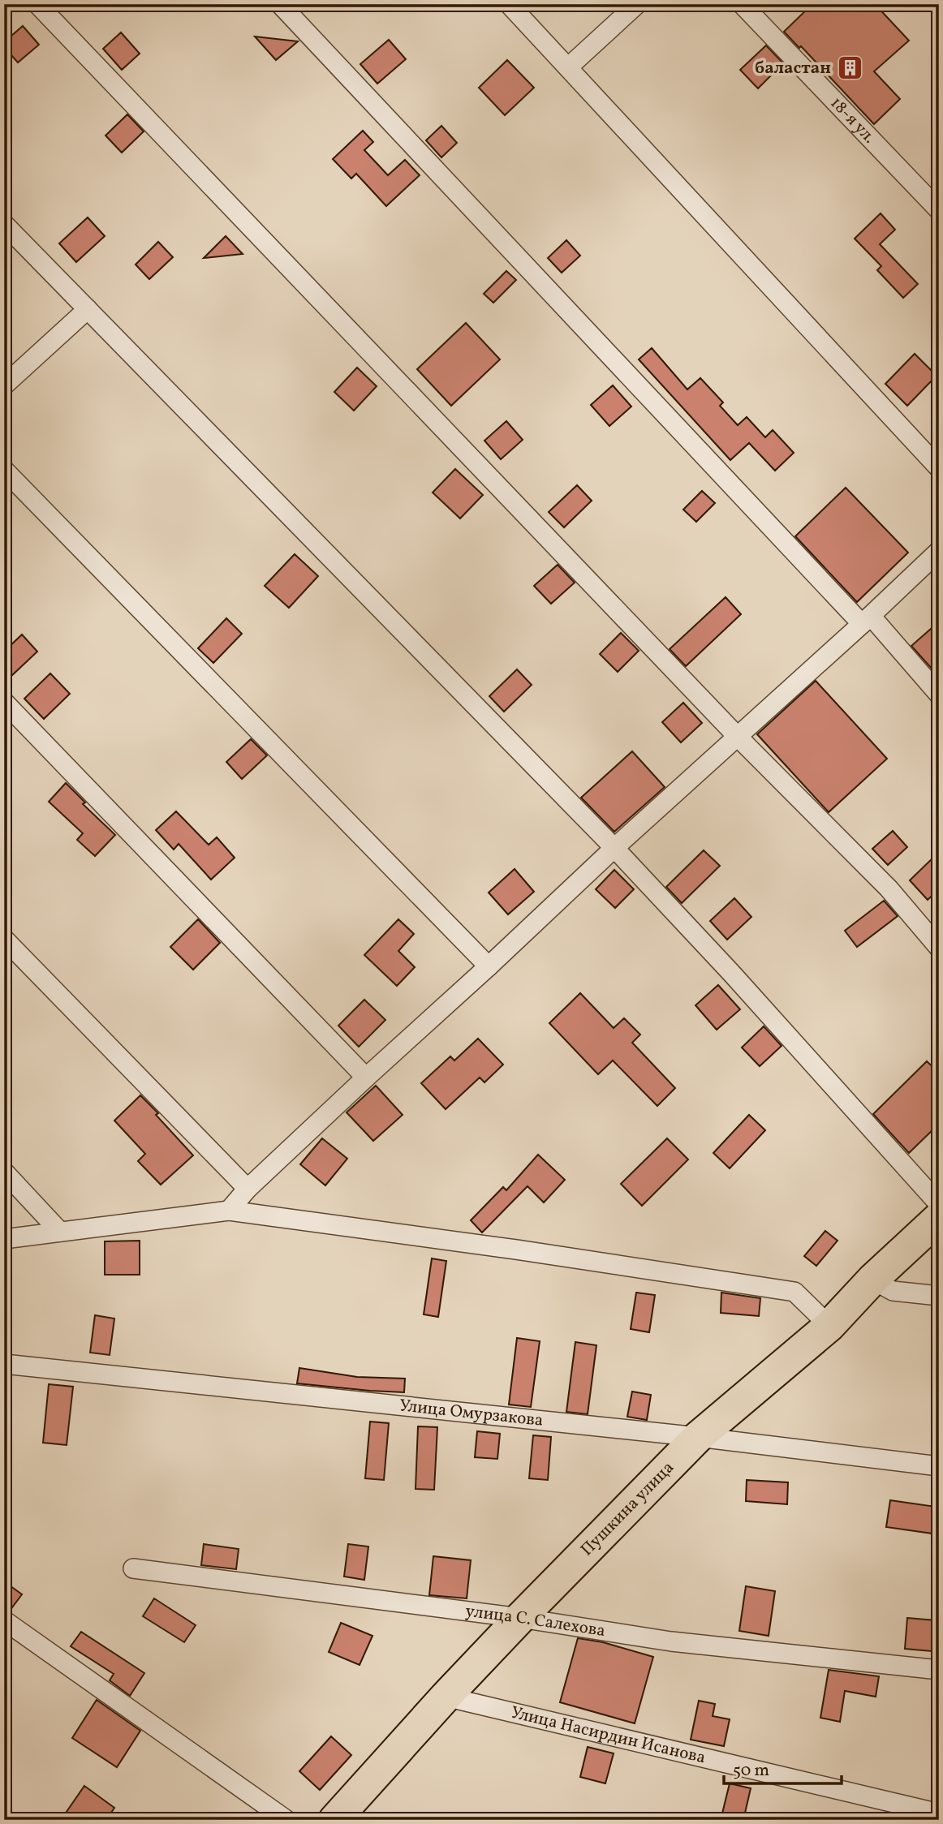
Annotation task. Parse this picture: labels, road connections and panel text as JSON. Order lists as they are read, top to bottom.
{
  "streets": {
    "highway": ["Пушкина улица"],
    "street": [
      "18-я ул.",
      "Улица Омурзакова",
      "улица С. Салехова",
      "Улица Насирдин Исанова"
    ]
  },
  "crossings": [
    ["Улица Омурзакова", "Пушкина улица"],
    ["Пушкина улица", "улица С. Салехова"],
    ["Пушкина улица", "Улица Насирдин Исанова"]
  ],
  "places": {
    "building": ["баластан"]
  },
  "scale_bar": "50 m"
}
